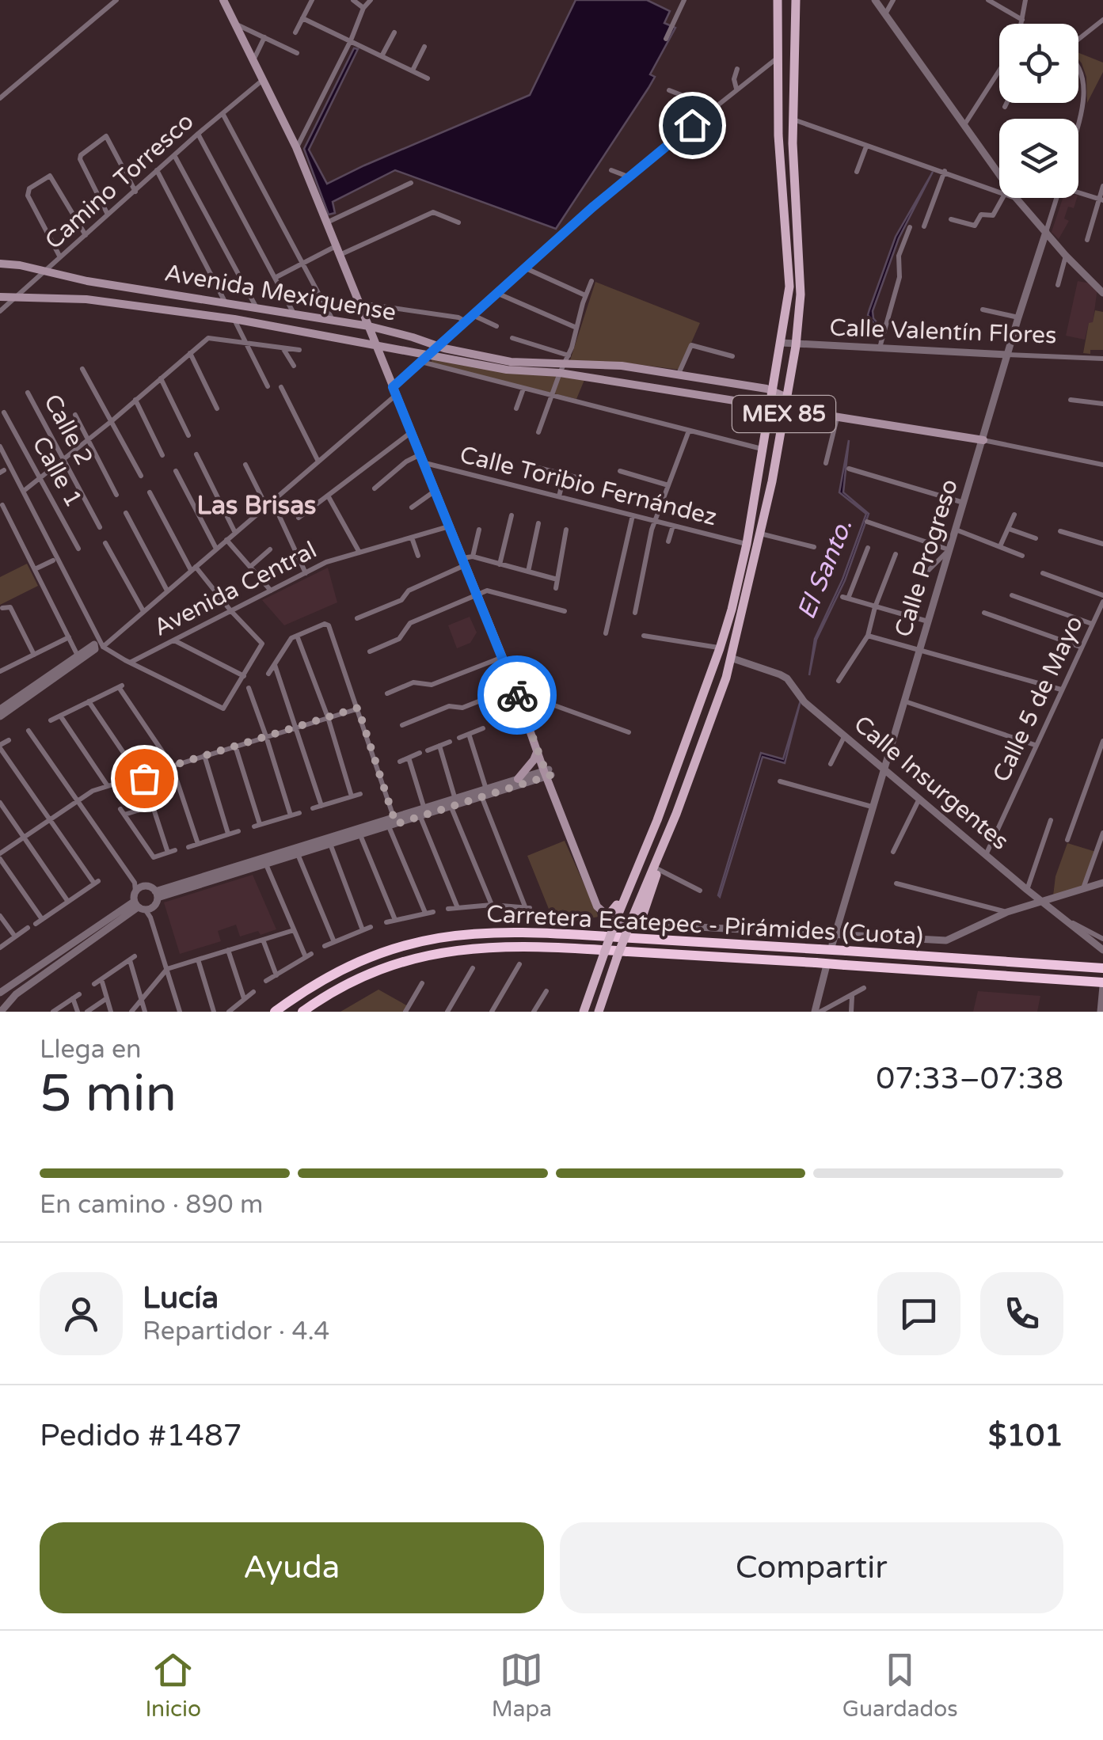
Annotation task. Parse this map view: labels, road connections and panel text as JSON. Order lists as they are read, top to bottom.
{
  "streets": {
    "highway": ["Carretera Ecatepec - Pirámides (Cuota)"],
    "main road": ["Avenida Mexiquense", "MEX 85"],
    "street": [
      "Camino Torresco",
      "Calle Valentín Flores",
      "Calle 2",
      "Calle 1",
      "Calle Toribio Fernández",
      "Calle Progreso",
      "Avenida Central",
      "Calle 5 de Mayo",
      "Calle Insurgentes"
    ]
  },
  "crossings": [
    ["Camino Torresco", "Avenida Mexiquense"],
    ["Avenida Mexiquense", "MEX 85"],
    ["Calle Valentín Flores", "MEX 85"],
    ["Calle Valentín Flores", "Calle Progreso"],
    ["MEX 85", "Calle Toribio Fernández"],
    ["MEX 85", "Calle Insurgentes"],
    ["Calle Progreso", "Calle Insurgentes"],
    ["Calle 5 de Mayo", "Calle Insurgentes"]
  ],
  "districts": ["Las Brisas"],
  "water": ["El Santo."],
  "page": {
    "heading": ["5 min", "Llega en", "07:33–07:38"],
    "panel": [
      "Lucía",
      "Repartidor · 4.4",
      "Pedido #1487",
      "$101"
    ],
    "bar": "En camino · 890 m",
    "buttons": ["Ayuda", "Compartir"],
    "tabs": ["Inicio", "Mapa", "Guardados"]
  }
}
